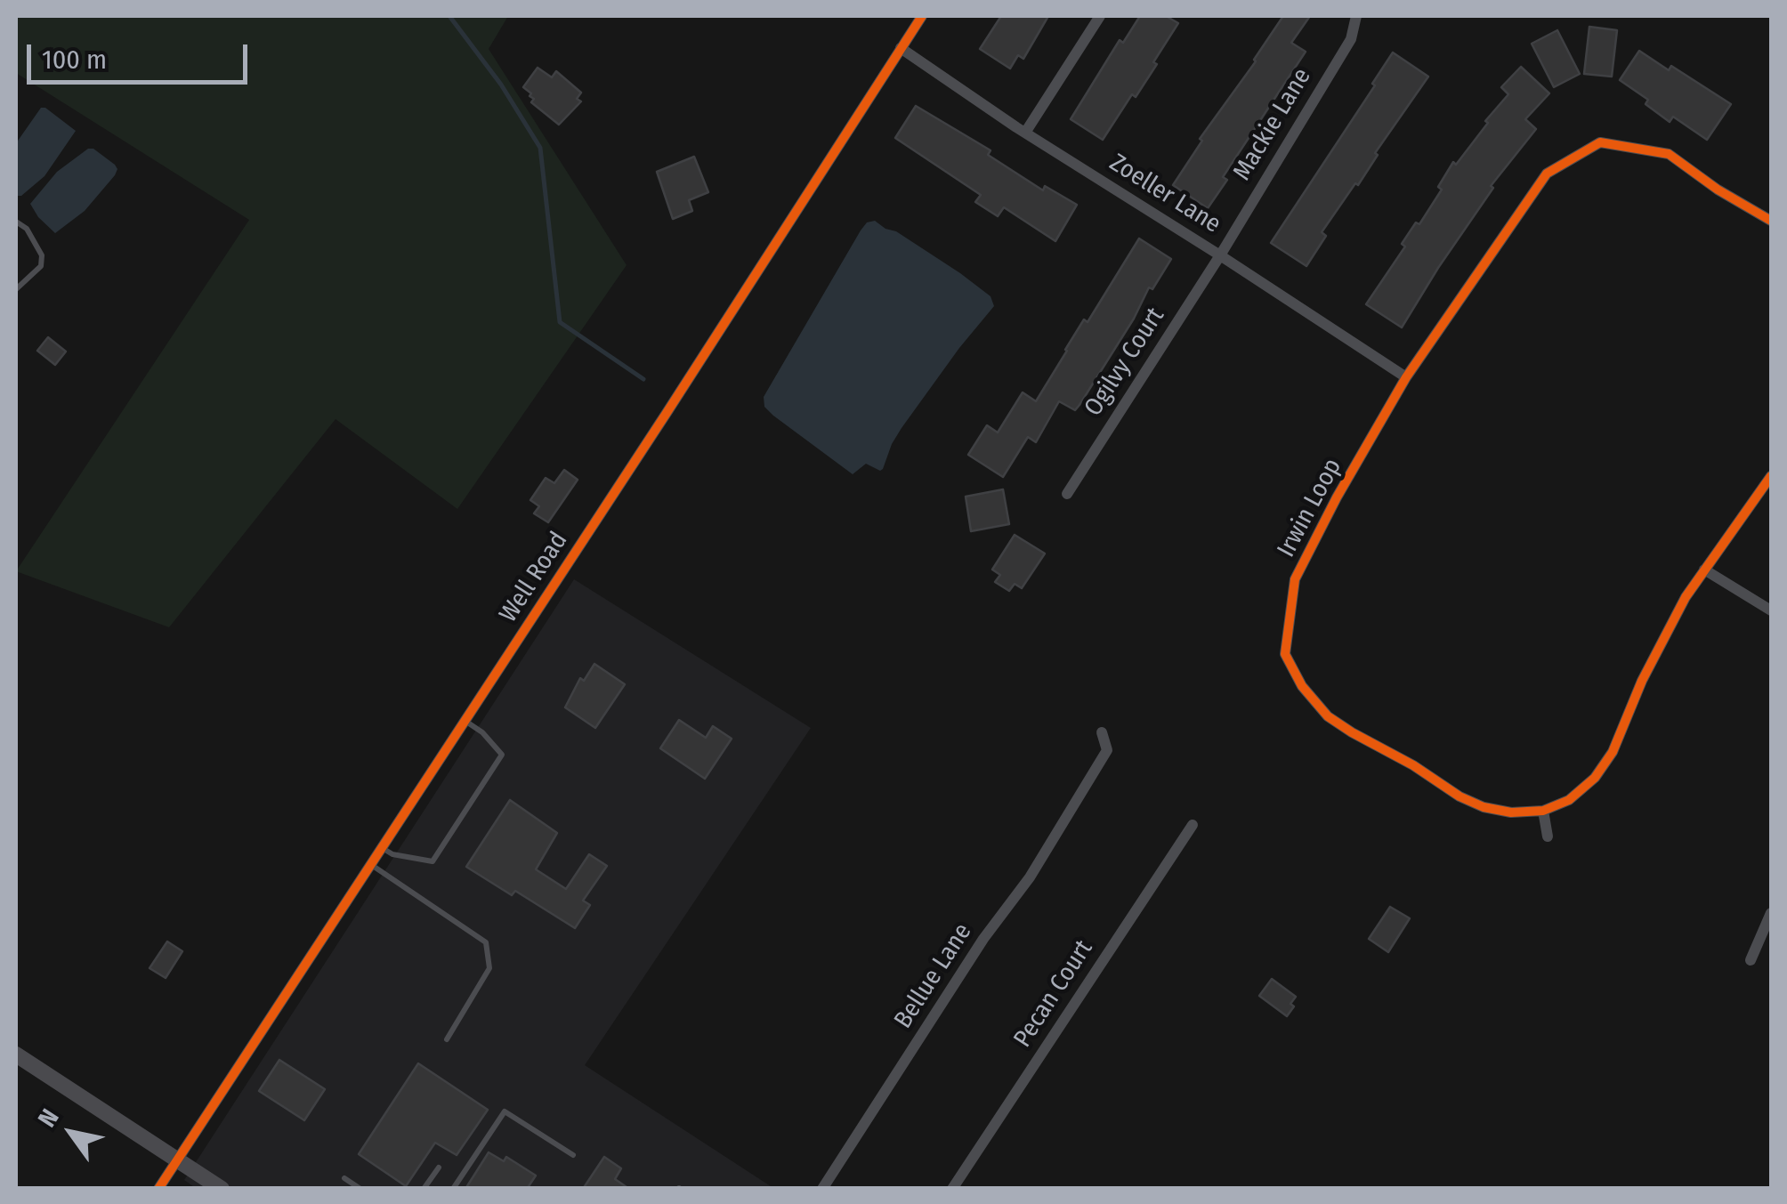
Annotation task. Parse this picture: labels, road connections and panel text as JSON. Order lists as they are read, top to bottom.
{
  "streets": {
    "street": [
      "Mackie Lane",
      "Zoeller Lane",
      "Ogilvy Court",
      "Irwin Loop",
      "Well Road",
      "Bellue Lane",
      "Pecan Court"
    ]
  },
  "crossings": [
    ["Mackie Lane", "Zoeller Lane"],
    ["Mackie Lane", "Ogilvy Court"],
    ["Zoeller Lane", "Ogilvy Court"],
    ["Zoeller Lane", "Irwin Loop"],
    ["Zoeller Lane", "Well Road"]
  ],
  "scale_bar": "100 m",
  "north": "top left"
}
